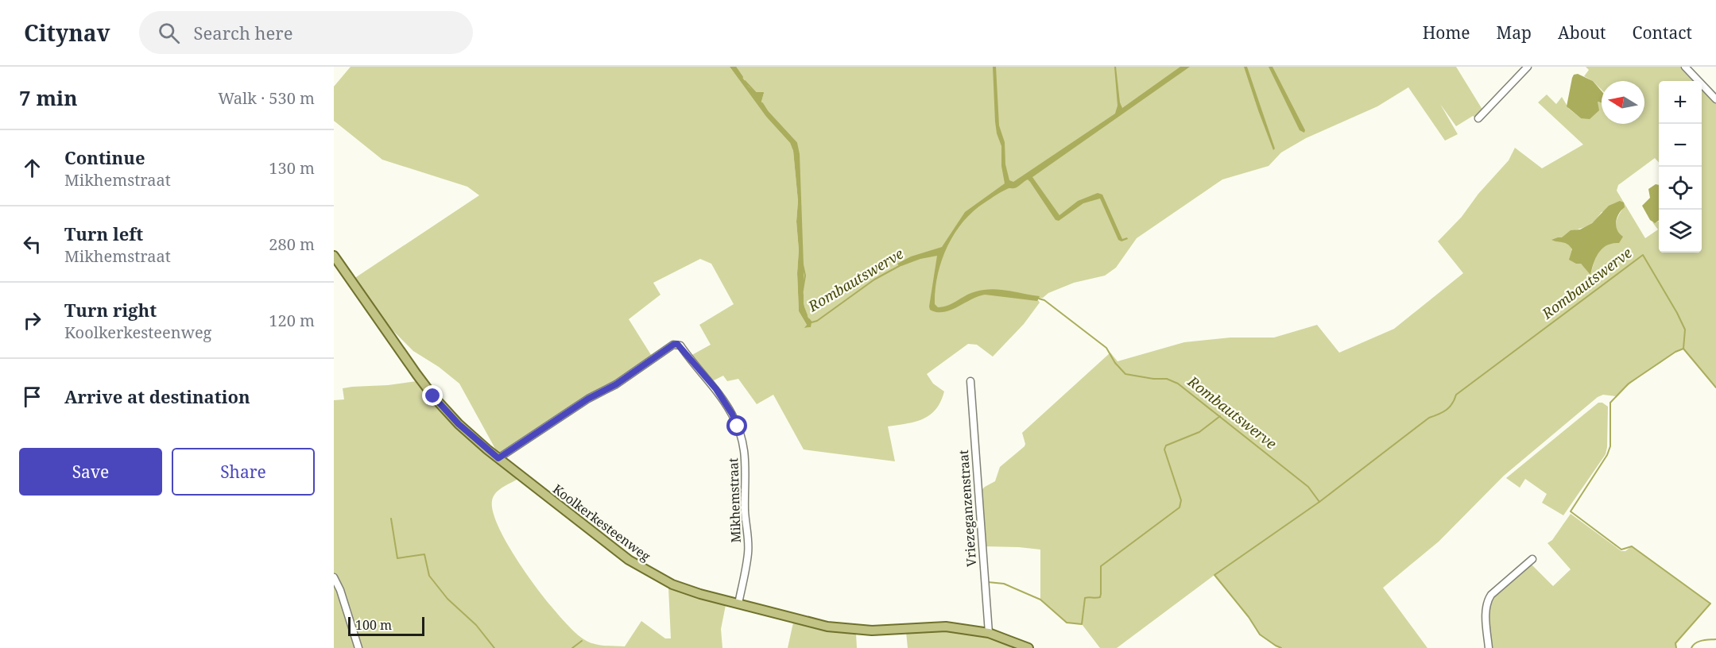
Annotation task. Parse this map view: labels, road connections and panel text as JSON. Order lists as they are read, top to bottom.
{
  "streets": {
    "main road": ["Koolkerkesteenweg"],
    "street": ["Mikhemstraat", "Vriezeganzenstraat"]
  },
  "crossings": [
    ["Mikhemstraat", "Koolkerkesteenweg"],
    ["Vriezeganzenstraat", "Koolkerkesteenweg"]
  ],
  "water": ["Rombautswerve"],
  "scale_bar": "100 m",
  "north": "left",
  "page": {
    "header": "Citynav",
    "search": "Search here",
    "nav": [
      "Home",
      "Map",
      "About",
      "Contact"
    ],
    "heading": ["7 min", "Walk · 530 m"],
    "map_buttons": ["+", "−"],
    "list": [
      ["Continue", "Mikhemstraat", "130 m"],
      ["Turn left", "Mikhemstraat", "280 m"],
      ["Turn right", "Koolkerkesteenweg", "120 m"],
      "Arrive at destination"
    ],
    "buttons": ["Save", "Share"],
    "scale": "100 m"
  }
}
